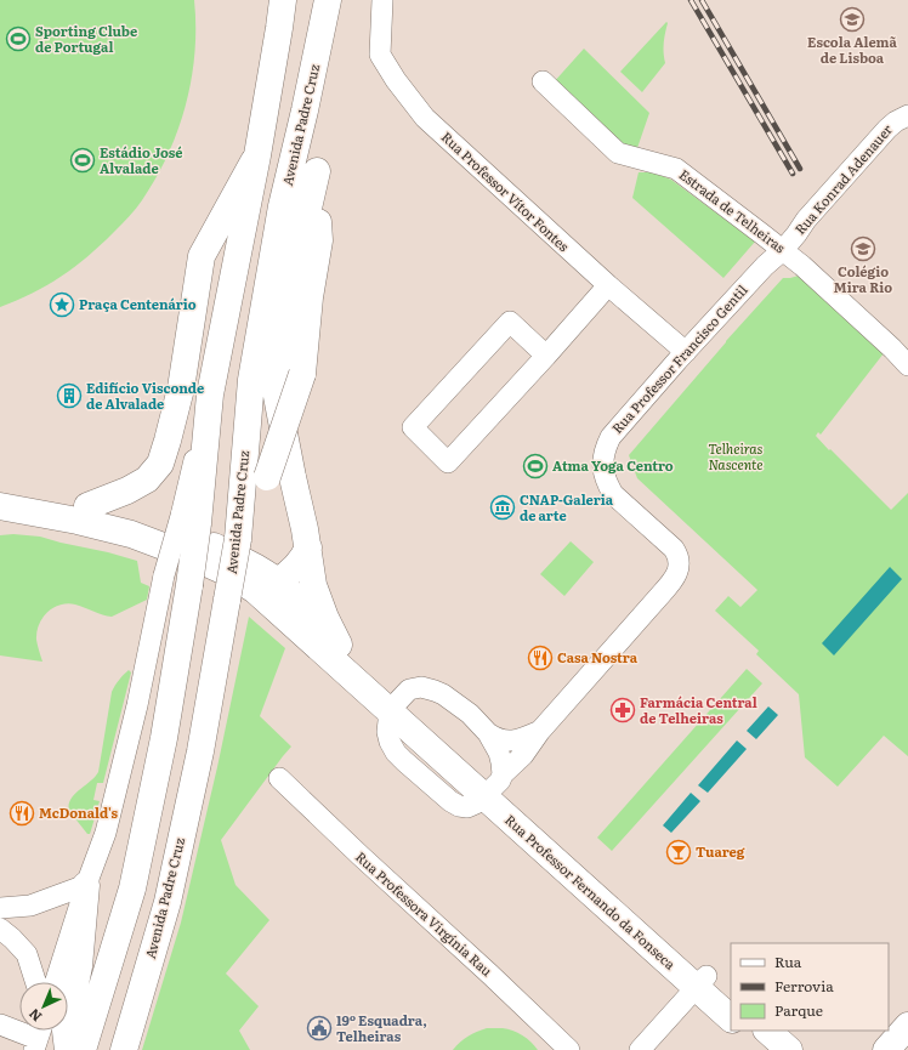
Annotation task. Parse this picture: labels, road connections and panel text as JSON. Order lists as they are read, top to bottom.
{
  "streets": {
    "main road": ["Avenida Padre Cruz", "Rua Professor Fernando da Fonseca"],
    "street": [
      "Rua Konrad Adenauer",
      "Rua Professor Vítor Fontes",
      "Estrada de Telheiras",
      "Rua Professor Francisco Gentil",
      "Rua Professora Virgínia Rau"
    ]
  },
  "crossings": [
    ["Avenida Padre Cruz", "Rua Professor Fernando da Fonseca"],
    ["Rua Konrad Adenauer", "Estrada de Telheiras"],
    ["Rua Konrad Adenauer", "Rua Professor Francisco Gentil"],
    ["Rua Professor Vítor Fontes", "Rua Professor Francisco Gentil"],
    ["Estrada de Telheiras", "Rua Professor Francisco Gentil"]
  ],
  "parks": ["Telheiras Nascente"],
  "places": {
    "school or university": ["Escola Alemã de Lisboa", "Colégio Mira Rio"],
    "sports": ["Sporting Clube de Portugal", "Estádio José Alvalade", "Atma Yoga Centro"],
    "place": ["Praça Centenário"],
    "building": ["Edifício Visconde de Alvalade"],
    "museum": ["CNAP-Galeria de arte"],
    "restaurant": ["Casa Nostra", "McDonald's"],
    "pharmacy": ["Farmácia Central de Telheiras"],
    "bar": ["Tuareg"],
    "public building": ["19º Esquadra, Telheiras"]
  },
  "legend": ["Rua", "Ferrovia", "Parque"],
  "north": "bottom left"
}
